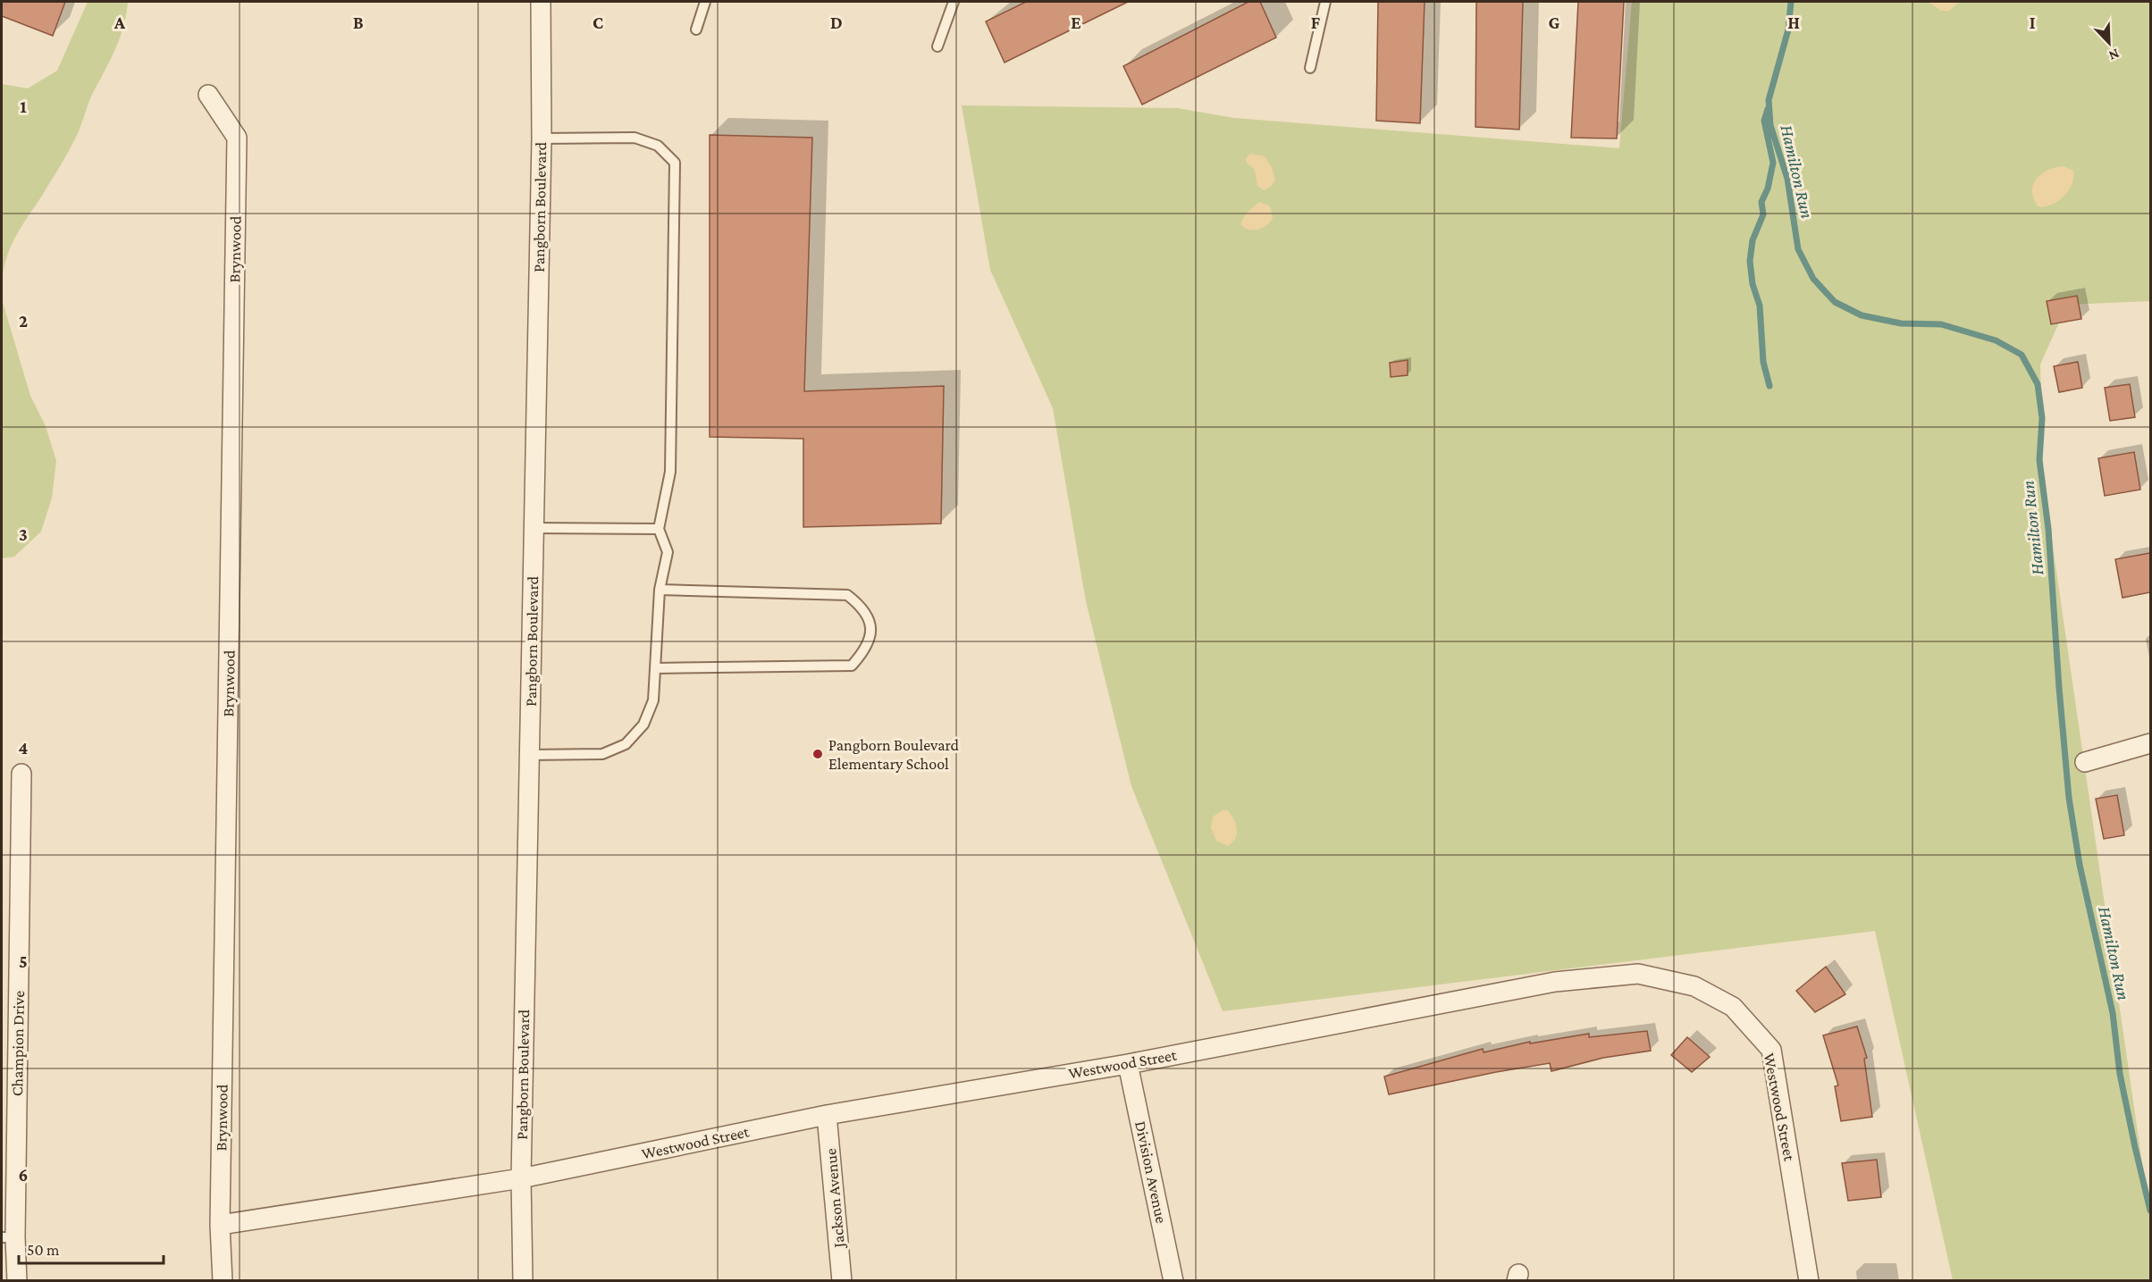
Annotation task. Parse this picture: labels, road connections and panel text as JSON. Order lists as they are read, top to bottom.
{
  "streets": {
    "street": [
      "Pangborn Boulevard",
      "Brynwood",
      "Champion Drive",
      "Westwood Street",
      "Division Avenue",
      "Jackson Avenue"
    ]
  },
  "crossings": [
    ["Pangborn Boulevard", "Westwood Street"],
    ["Brynwood", "Westwood Street"],
    ["Westwood Street", "Division Avenue"],
    ["Westwood Street", "Jackson Avenue"]
  ],
  "water": ["Hamilton Run"],
  "places": ["Pangborn Boulevard Elementary School"],
  "scale_bar": "50 m",
  "north": "bottom right",
  "grid": {
    "columns": [
      "A",
      "B",
      "C",
      "D",
      "E",
      "F",
      "G",
      "H",
      "I"
    ],
    "rows": [
      "1",
      "2",
      "3",
      "4",
      "5",
      "6"
    ]
  }
}
